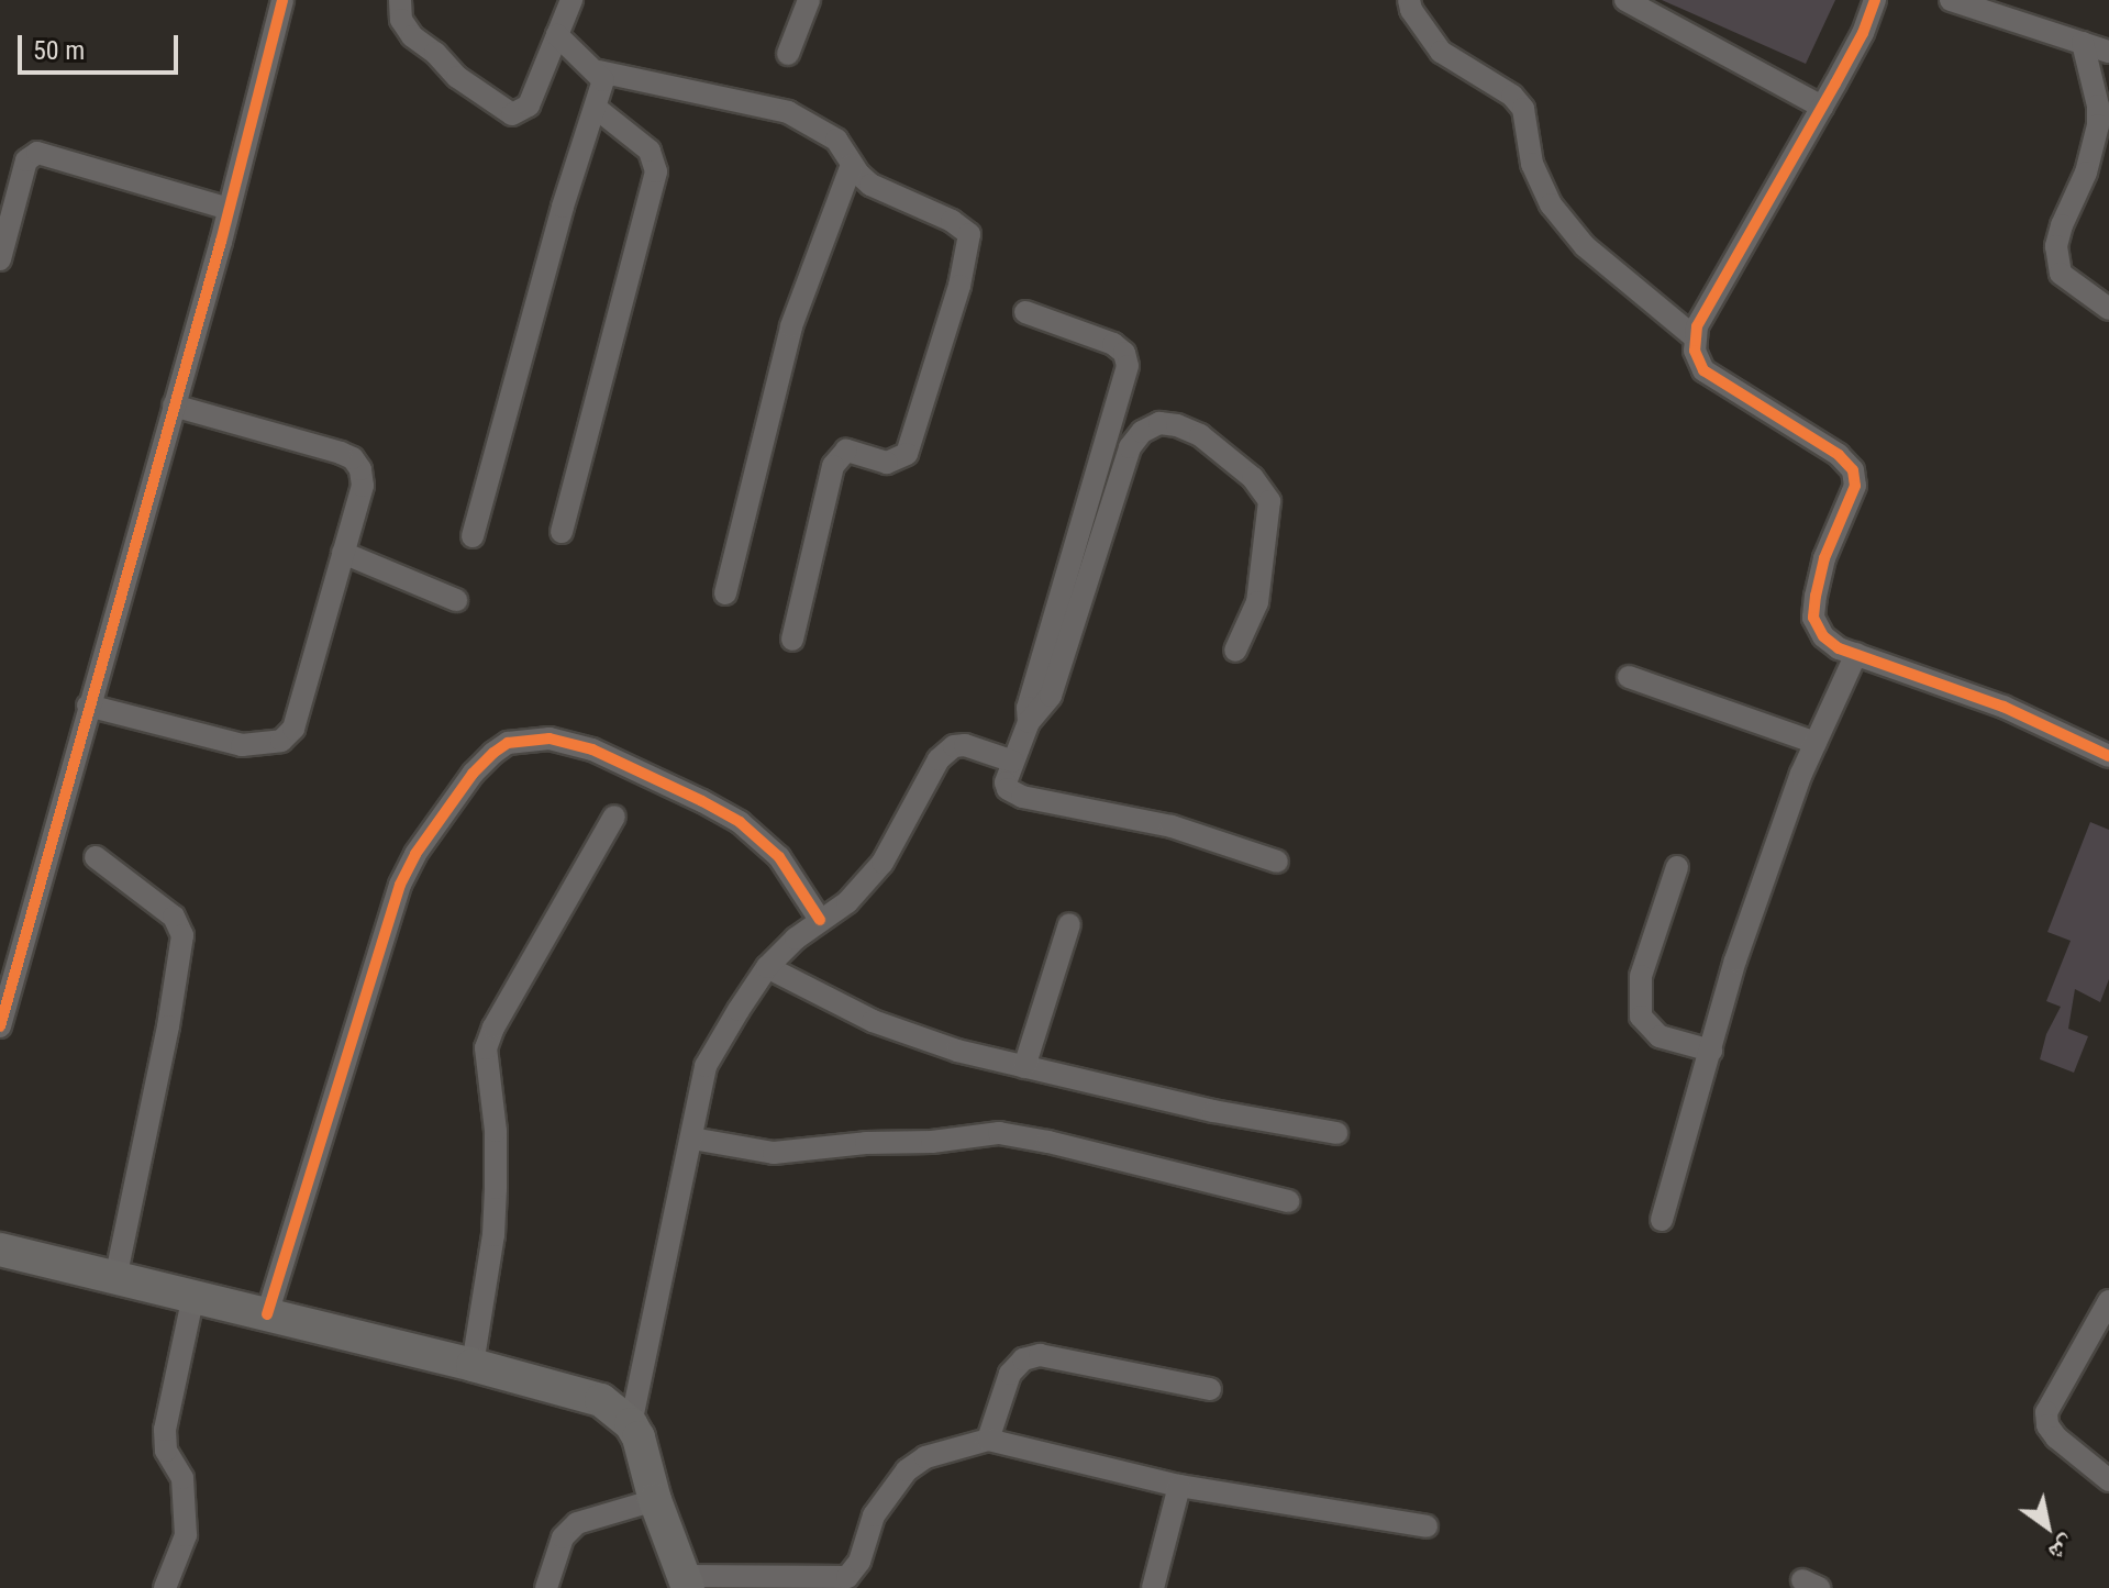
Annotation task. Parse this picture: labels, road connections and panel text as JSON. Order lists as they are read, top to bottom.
{
  "scale_bar": "50 m",
  "north": "bottom right"
}
